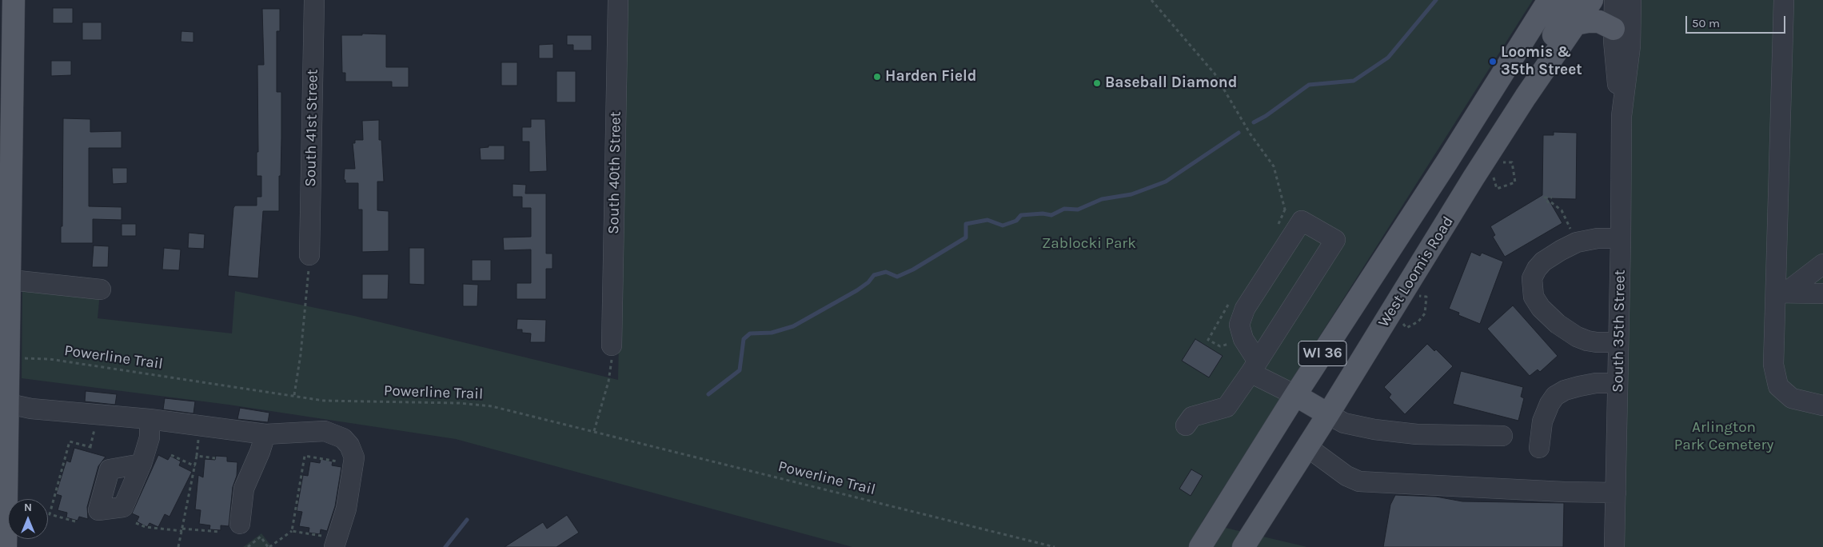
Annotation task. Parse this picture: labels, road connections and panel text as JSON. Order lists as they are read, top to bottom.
{
  "streets": {
    "main road": ["West Loomis Road", "WI 36"],
    "street": ["South 41st Street", "South 40th Street", "South 35th Street"],
    "path": ["Powerline Trail"]
  },
  "parks": ["Zablocki Park", "Arlington Park Cemetery"],
  "places": ["Loomis & 35th Street", "Harden Field", "Baseball Diamond"],
  "scale_bar": "50 m",
  "north": "top"
}
